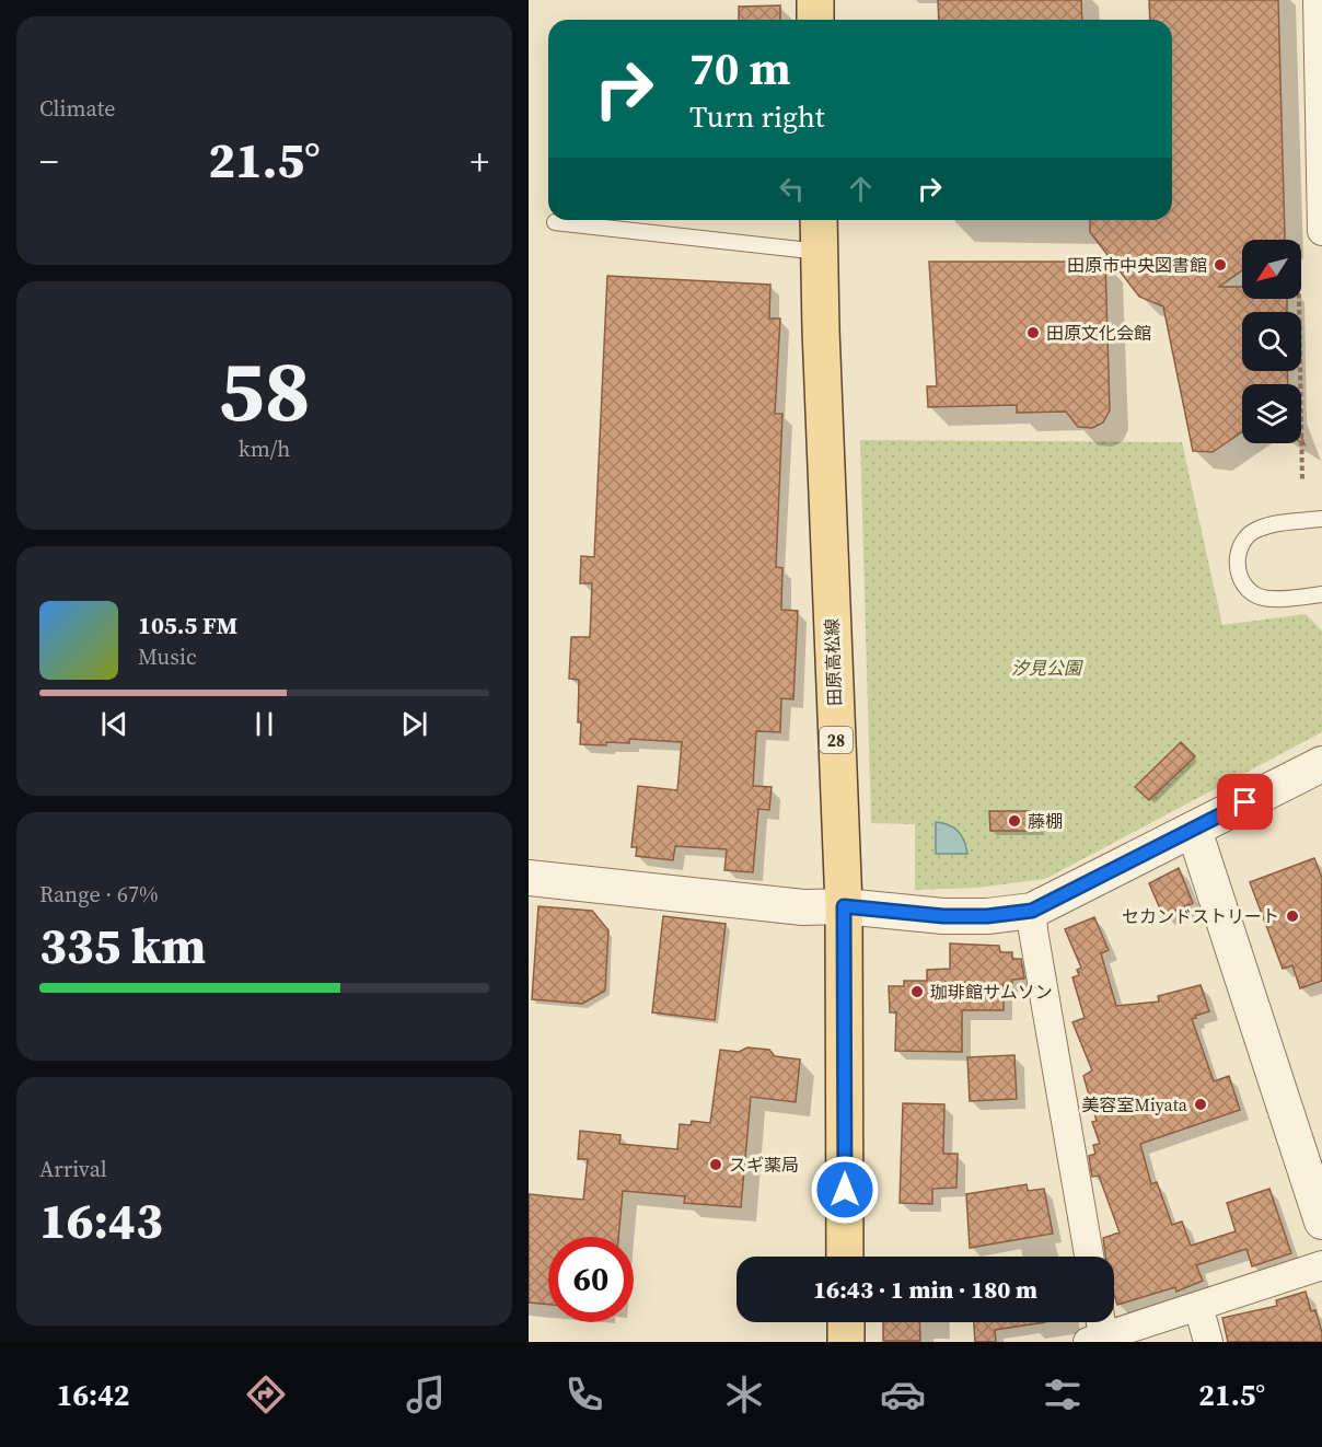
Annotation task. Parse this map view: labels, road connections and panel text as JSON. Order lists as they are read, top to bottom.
{
  "streets": {
    "main road": ["田原高松線", "28"]
  },
  "parks": ["汐見公園"],
  "places": [
    "田原市中央図書館",
    "田原文化会館",
    "藤棚",
    "セカンドストリート",
    "珈琲館サムソン",
    "美容室Miyata",
    "スギ薬局"
  ],
  "north": "bottom left",
  "page": {
    "tile": [
      "Climate",
      ["58", "km/h"],
      ["Range · 67%", "335 km"],
      ["Arrival", "16:43"]
    ],
    "turn": ["70 m", "Turn right"],
    "heat": ["−", "21.5°", "+"],
    "song": ["105.5 FM", "Music"],
    "limit": "60",
    "trip": "16:43 · 1 min · 180 m",
    "tabs": ["16:42", "21.5°"]
  }
}
